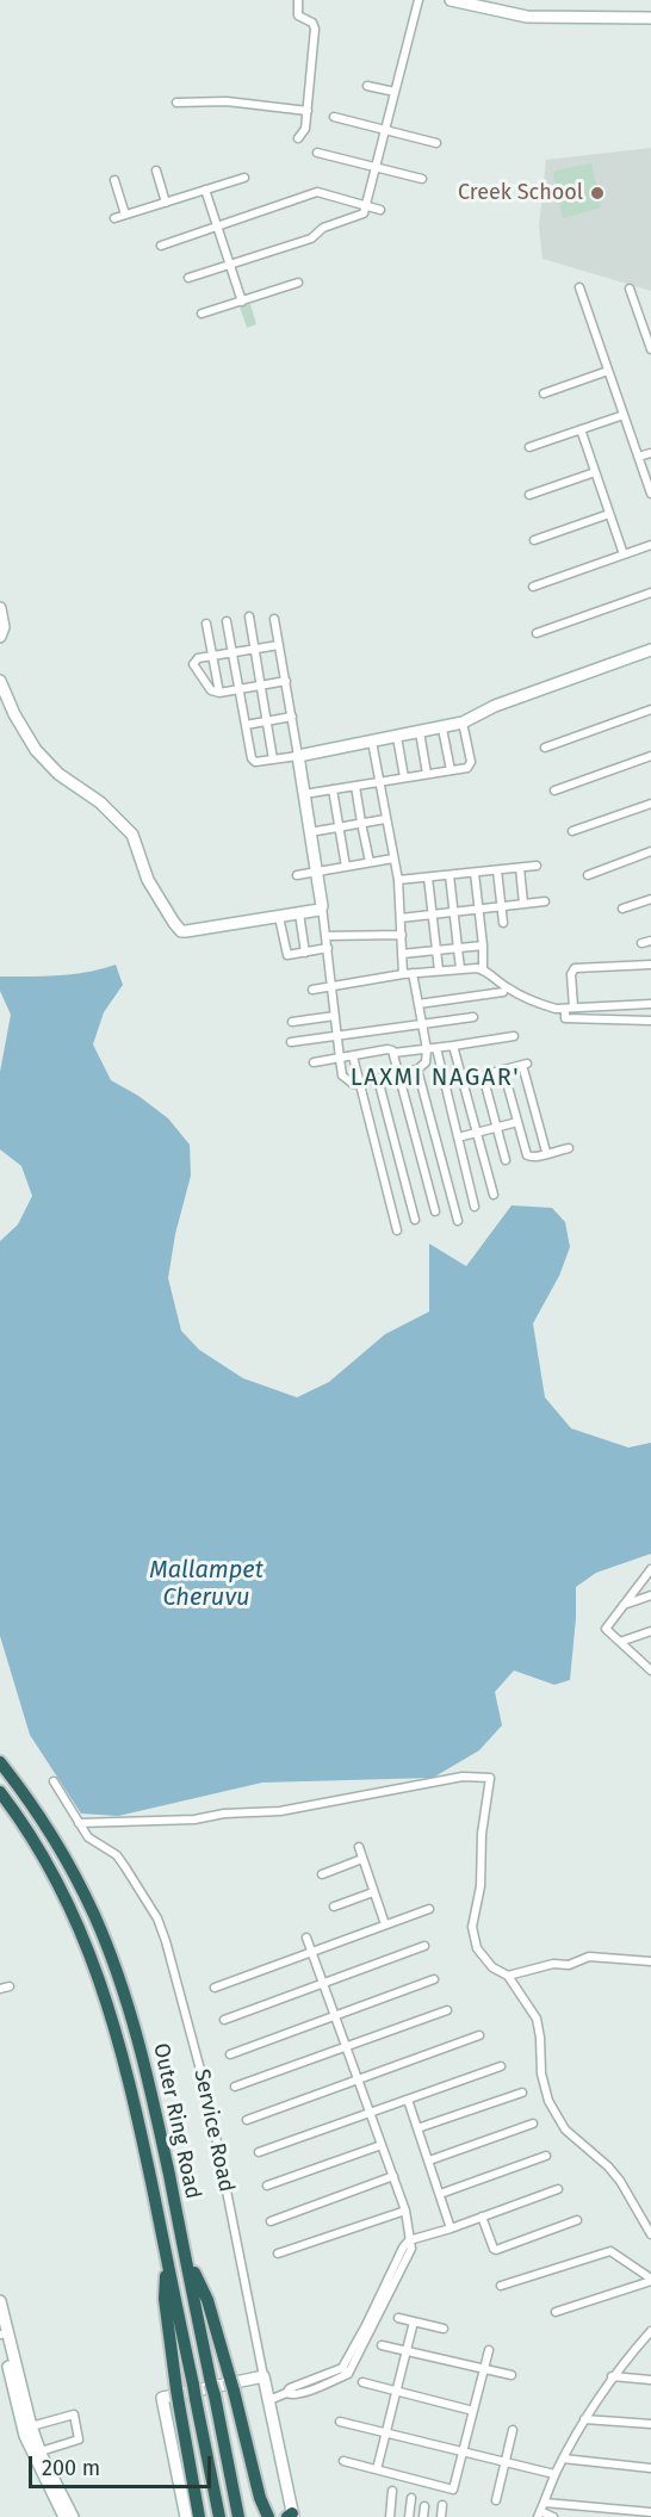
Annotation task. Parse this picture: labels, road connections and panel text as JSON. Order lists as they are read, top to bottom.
{
  "streets": {
    "highway": ["Outer Ring Road"],
    "street": ["Service Road"]
  },
  "districts": ["LAXMI NAGAR'"],
  "water": ["Mallampet Cheruvu"],
  "places": ["Creek School"],
  "scale_bar": "200 m"
}
